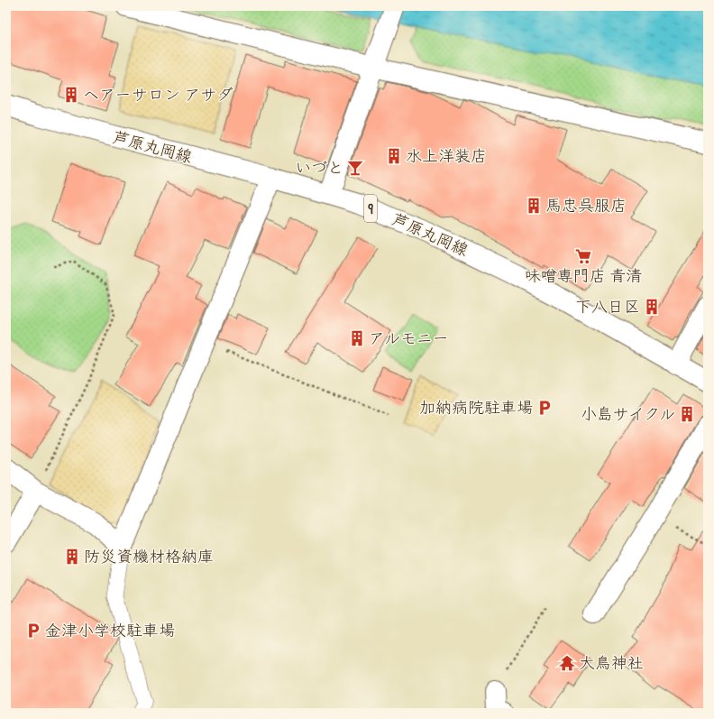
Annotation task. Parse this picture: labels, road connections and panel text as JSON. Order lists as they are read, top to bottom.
{
  "streets": {
    "street": ["芦原丸岡線", "9"]
  },
  "places": {
    "building": [
      "ヘアーサロン アサダ",
      "水上洋装店",
      "馬忠呉服店",
      "下八日区",
      "アルモニー",
      "小島サイクル",
      "防災資機材格納庫"
    ],
    "bar": ["いづと"],
    "supermarket": ["味噌専門店 青清"],
    "parking": ["加納病院駐車場", "金津小学校駐車場"],
    "temple": ["大鳥神社"]
  }
}
